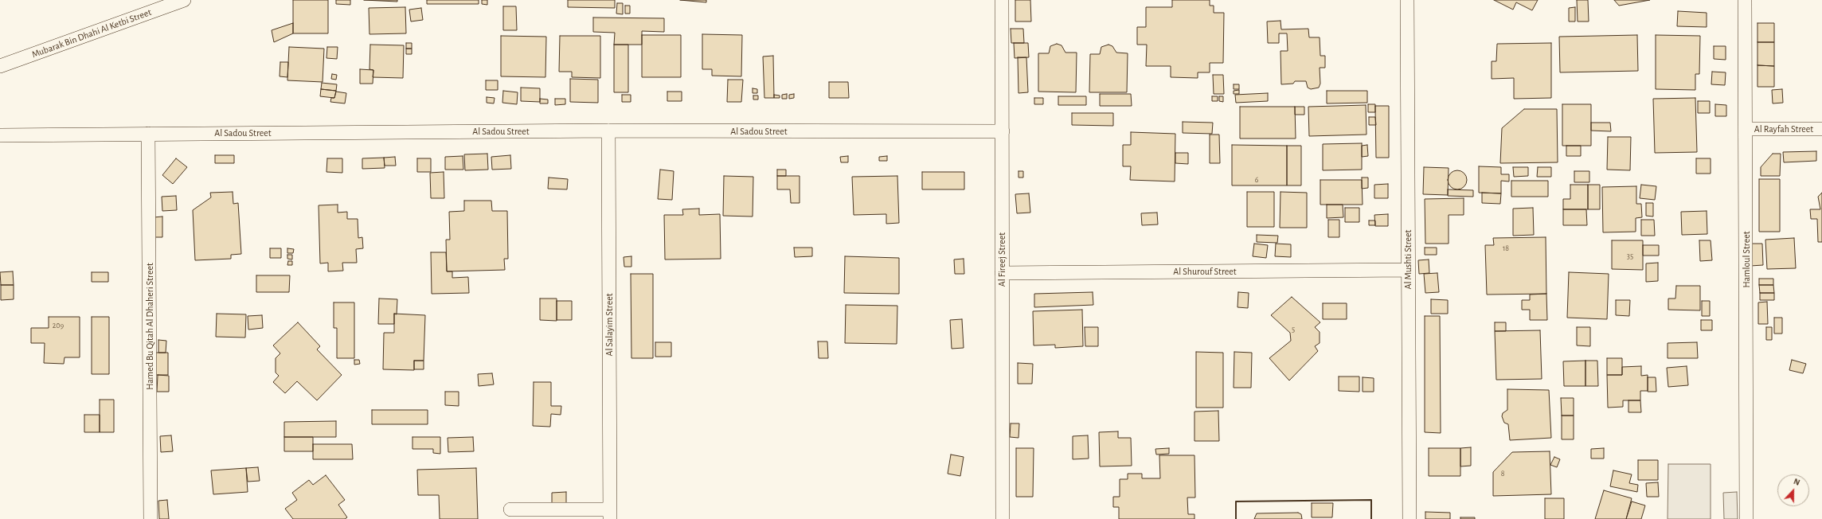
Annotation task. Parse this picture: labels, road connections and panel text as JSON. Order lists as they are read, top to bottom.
{
  "streets": {
    "street": [
      "Mubarak Bin Dhahi Al Ketbi Street",
      "Al Rayfah Street",
      "Al Sadou Street",
      "Al Fireej Street",
      "Al Mushti Street",
      "Hamloul Street",
      "Al Shurouf Street",
      "Al Salayim Street",
      "Hamed Bu Qitah Al Dhaheri Street"
    ]
  },
  "crossings": [
    ["Al Rayfah Street", "Hamloul Street"],
    ["Al Sadou Street", "Al Fireej Street"],
    ["Al Sadou Street", "Al Salayim Street"],
    ["Al Sadou Street", "Hamed Bu Qitah Al Dhaheri Street"],
    ["Al Fireej Street", "Al Shurouf Street"],
    ["Al Mushti Street", "Al Shurouf Street"]
  ],
  "house_numbers": [
    "6",
    "18",
    "35",
    "209",
    "5",
    "8"
  ],
  "north": "top"
}
